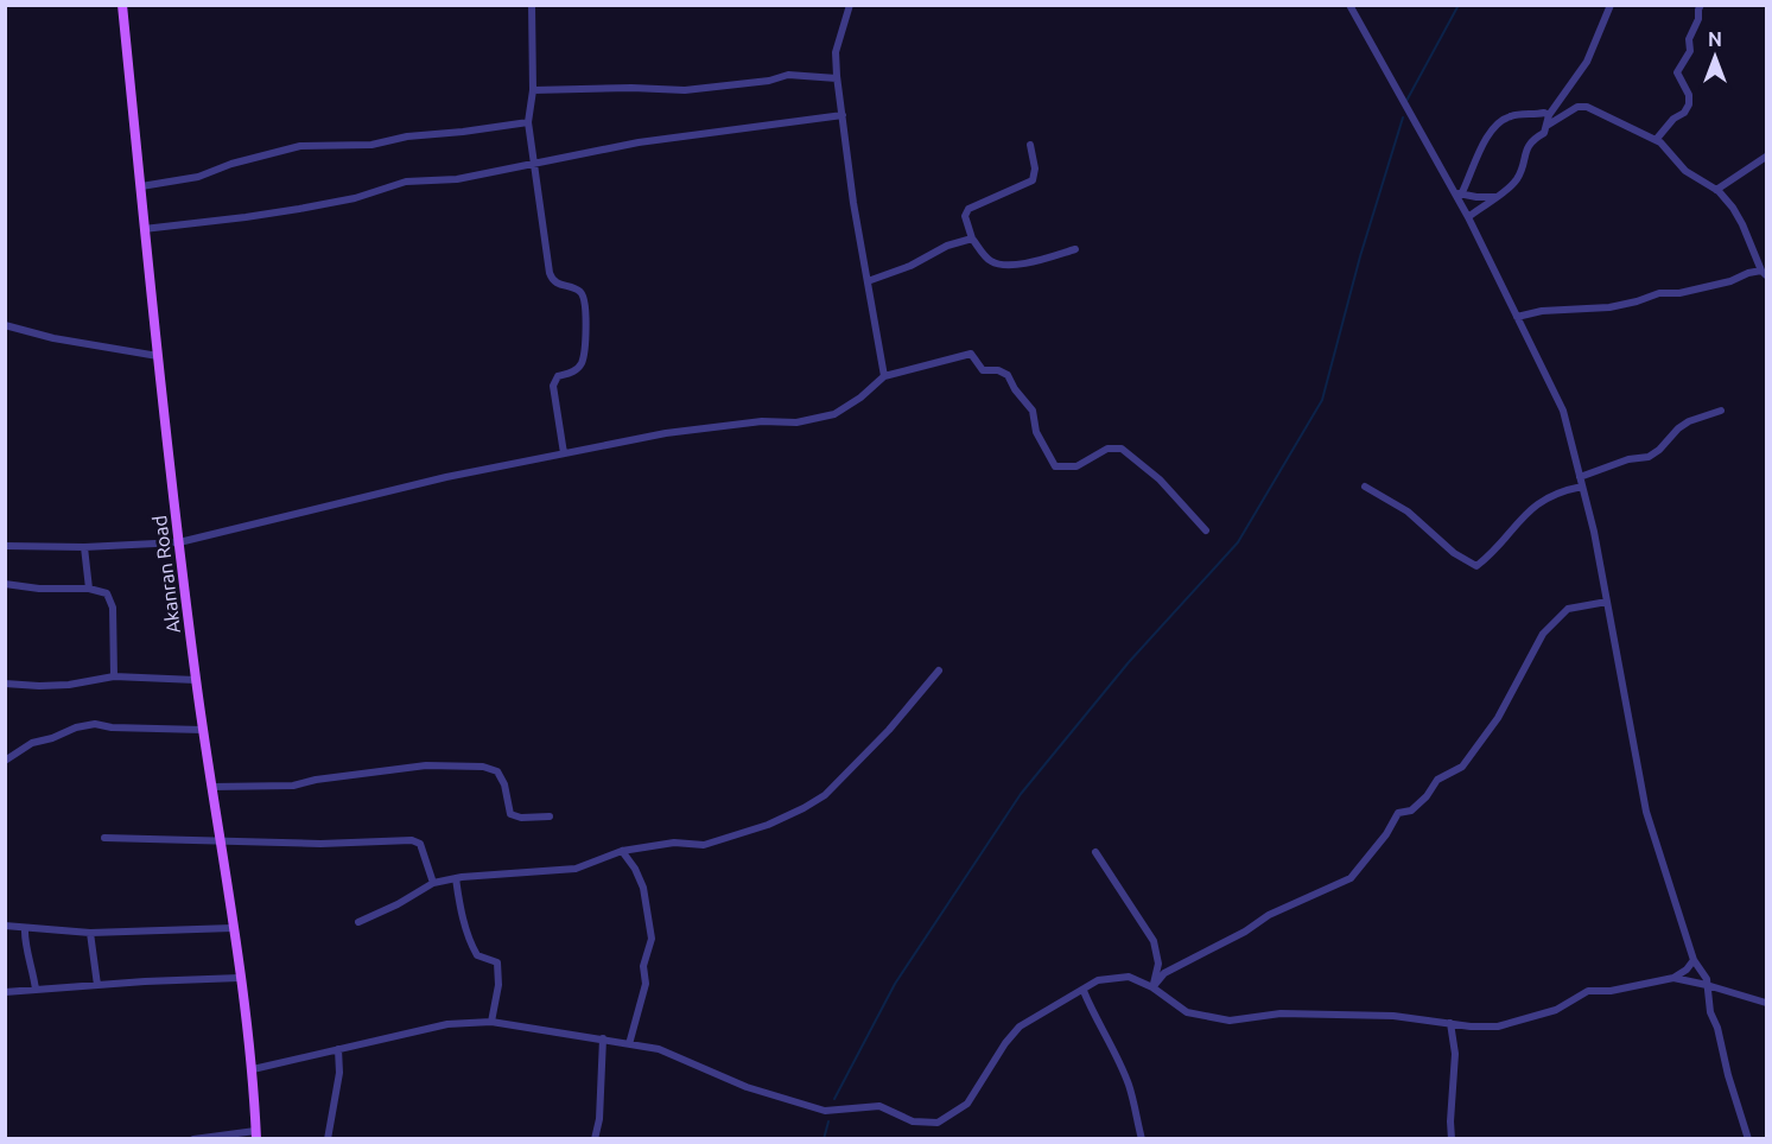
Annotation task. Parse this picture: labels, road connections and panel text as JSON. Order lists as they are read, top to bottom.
{
  "streets": {
    "main road": ["Akanran Road"]
  },
  "north": "top"
}
